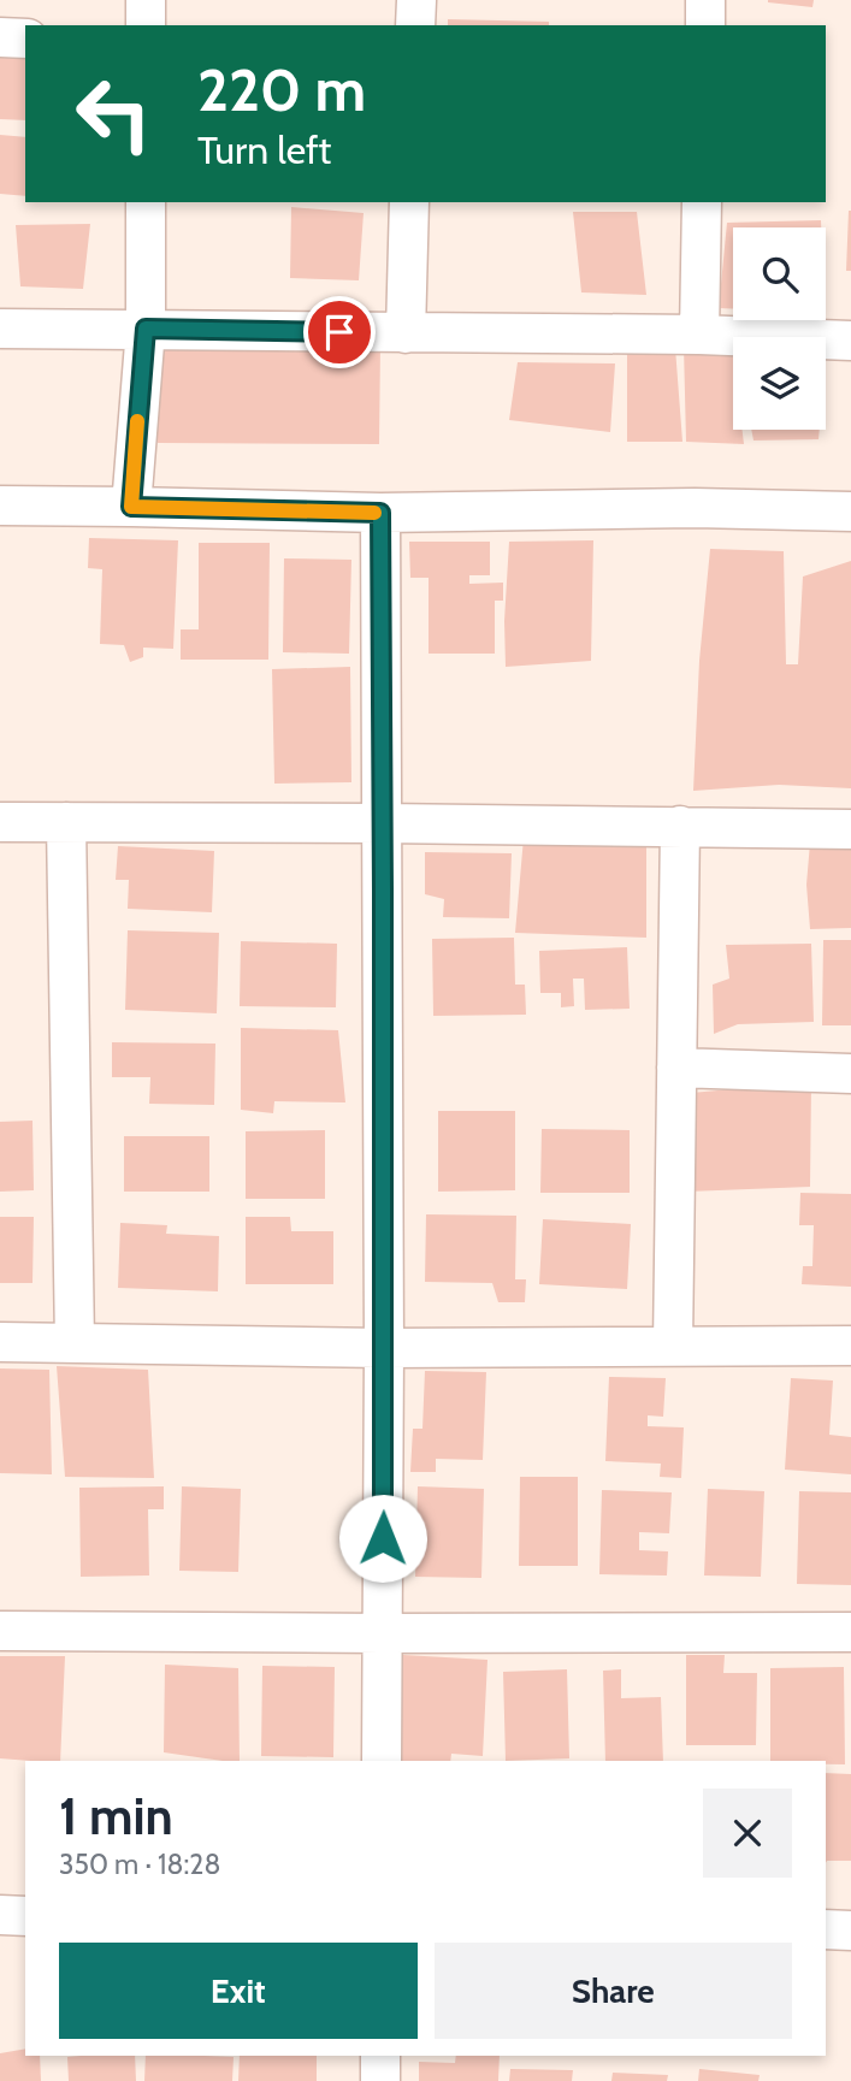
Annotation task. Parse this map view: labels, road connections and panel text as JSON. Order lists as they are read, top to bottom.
{
  "page": {
    "turn": ["220 m", "Turn left"],
    "heading": ["1 min", "350 m · 18:28"],
    "buttons": ["Exit", "Share"]
  }
}
